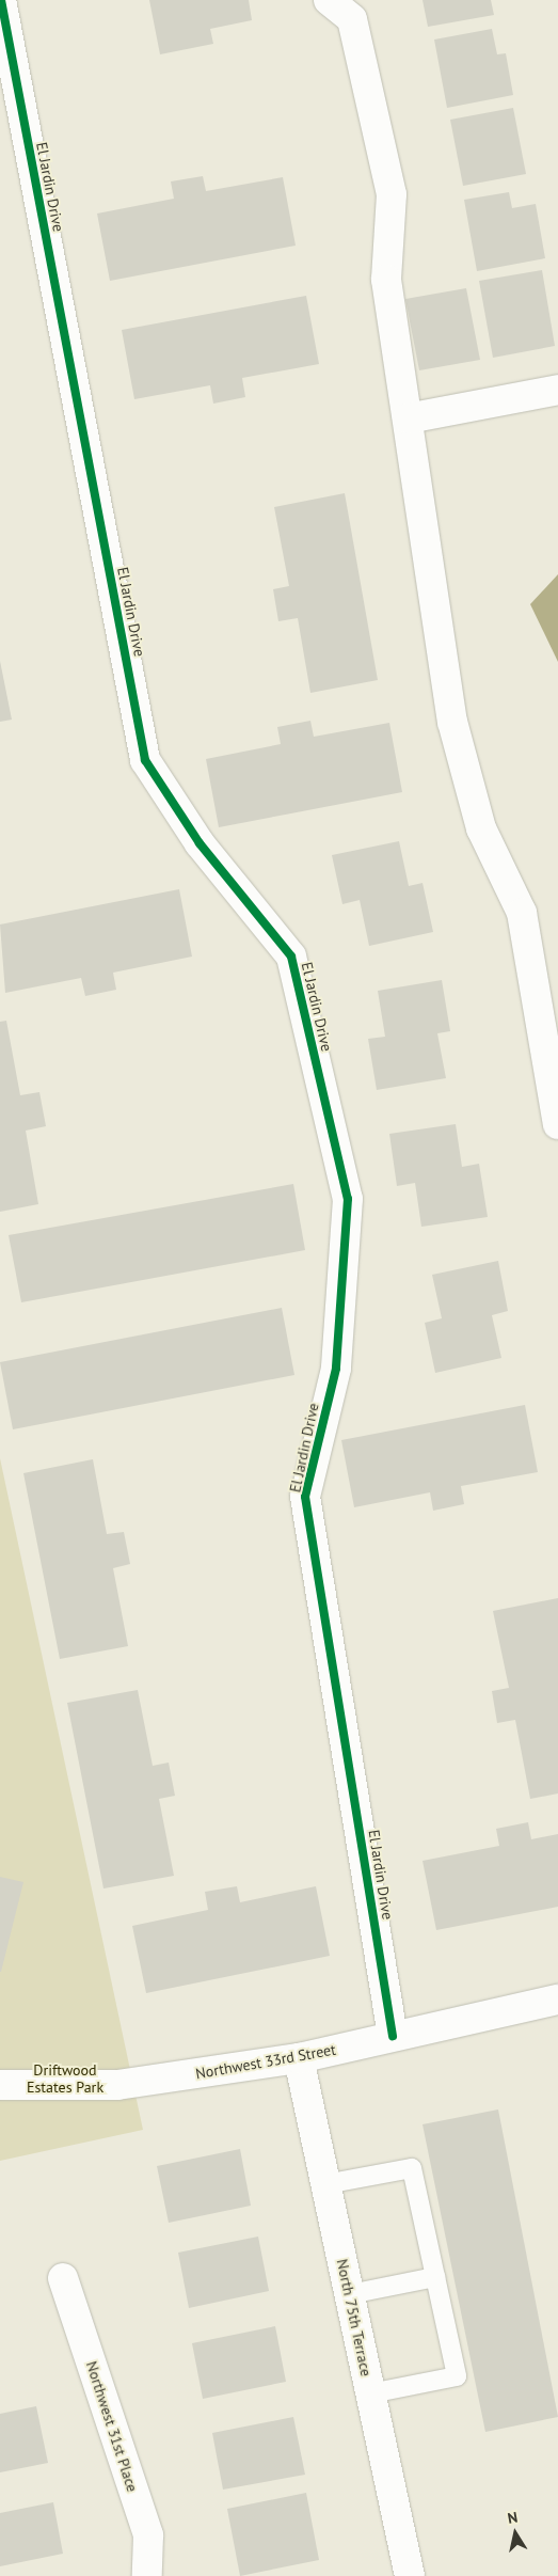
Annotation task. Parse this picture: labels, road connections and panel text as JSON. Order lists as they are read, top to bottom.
{
  "streets": {
    "street": [
      "El Jardin Drive",
      "Northwest 33rd Street",
      "North 75th Terrace",
      "Northwest 31st Place"
    ]
  },
  "crossings": [
    ["El Jardin Drive", "Northwest 33rd Street"],
    ["Northwest 33rd Street", "North 75th Terrace"]
  ],
  "parks": ["Driftwood Estates Park"],
  "north": "top"
}
